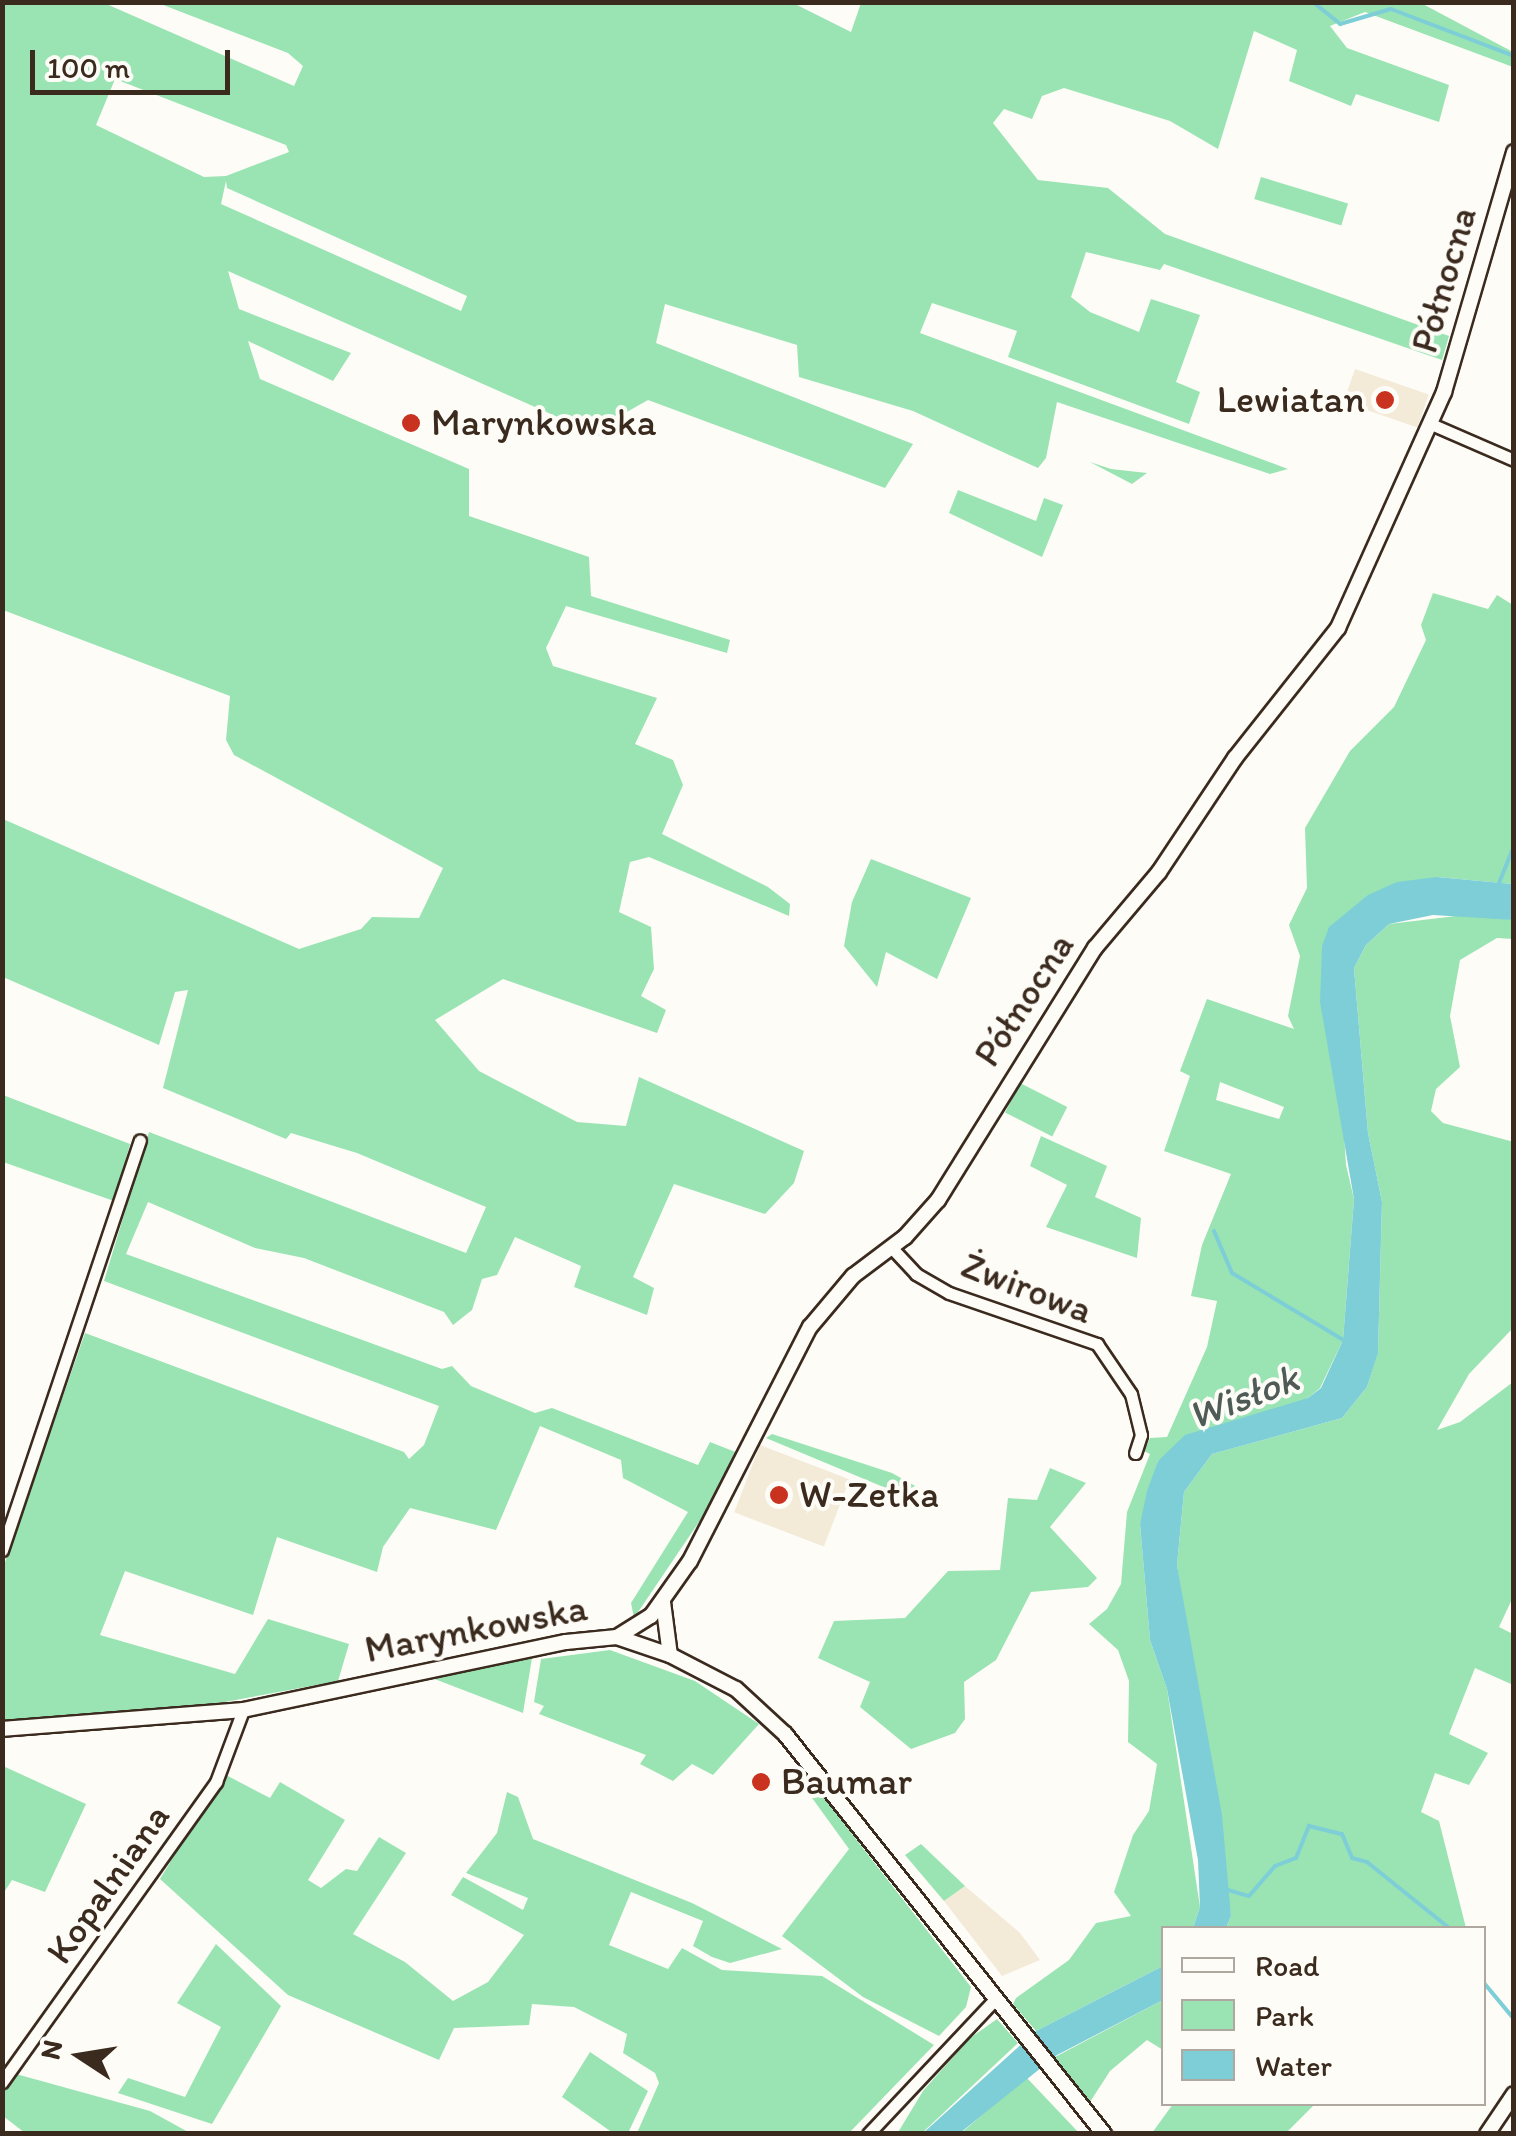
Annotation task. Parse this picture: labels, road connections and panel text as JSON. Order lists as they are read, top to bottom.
{
  "streets": {
    "street": [
      "Północna",
      "Żwirowa",
      "Marynkowska",
      "Kopalniana"
    ]
  },
  "crossings": [
    ["Północna", "Żwirowa"],
    ["Północna", "Marynkowska"],
    ["Marynkowska", "Kopalniana"]
  ],
  "water": ["Wisłok"],
  "places": [
    "Lewiatan",
    "Marynkowska",
    "W-Zetka",
    "Baumar"
  ],
  "legend": ["Road", "Park", "Water"],
  "scale_bar": "100 m",
  "north": "left"
}
